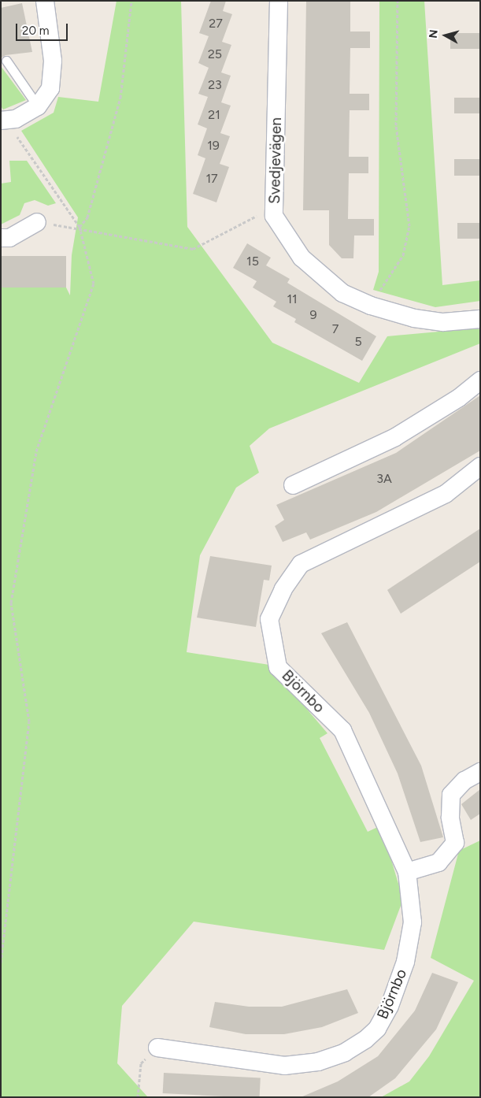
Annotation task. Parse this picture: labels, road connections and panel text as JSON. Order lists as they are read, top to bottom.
{
  "streets": {
    "street": ["Svedjevägen", "Björnbo"]
  },
  "house_numbers": [
    "27",
    "25",
    "23",
    "21",
    "19",
    "17",
    "15",
    "11",
    "9",
    "7",
    "5",
    "3A"
  ],
  "scale_bar": "20 m",
  "north": "left"
}
